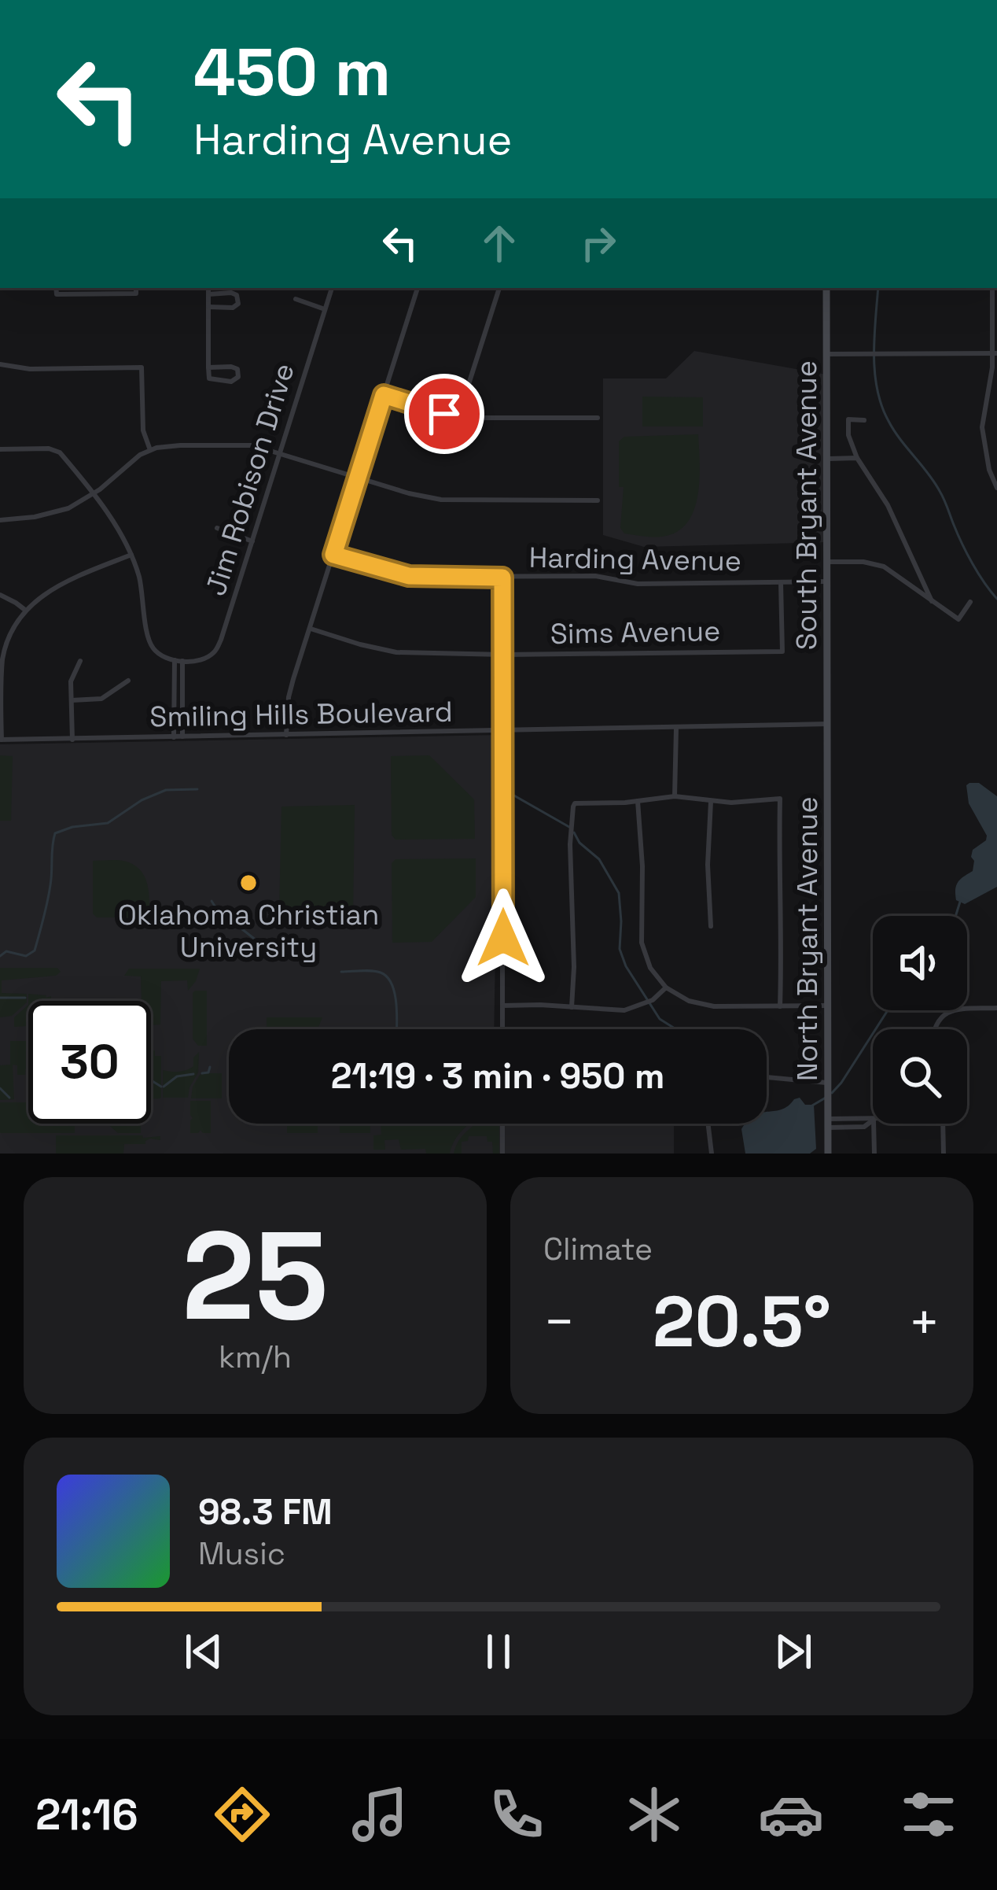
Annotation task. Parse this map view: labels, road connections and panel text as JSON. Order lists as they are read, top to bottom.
{
  "streets": {
    "street": [
      "Jim Robison Drive",
      "South Bryant Avenue",
      "Harding Avenue",
      "Sims Avenue",
      "Smiling Hills Boulevard",
      "North Bryant Avenue"
    ]
  },
  "crossings": [
    ["South Bryant Avenue", "Harding Avenue"],
    ["South Bryant Avenue", "Smiling Hills Boulevard"],
    ["South Bryant Avenue", "North Bryant Avenue"],
    ["Harding Avenue", "Sims Avenue"],
    ["Smiling Hills Boulevard", "North Bryant Avenue"]
  ],
  "places": ["Oklahoma Christian University"],
  "page": {
    "turn": ["450 m", "Harding Avenue"],
    "limit": "30",
    "trip": "21:19 · 3 min · 950 m",
    "tile": [
      ["25", "km/h"],
      "Climate"
    ],
    "heat": ["−", "20.5°", "+"],
    "song": ["98.3 FM", "Music"],
    "tabs": "21:16"
  }
}
